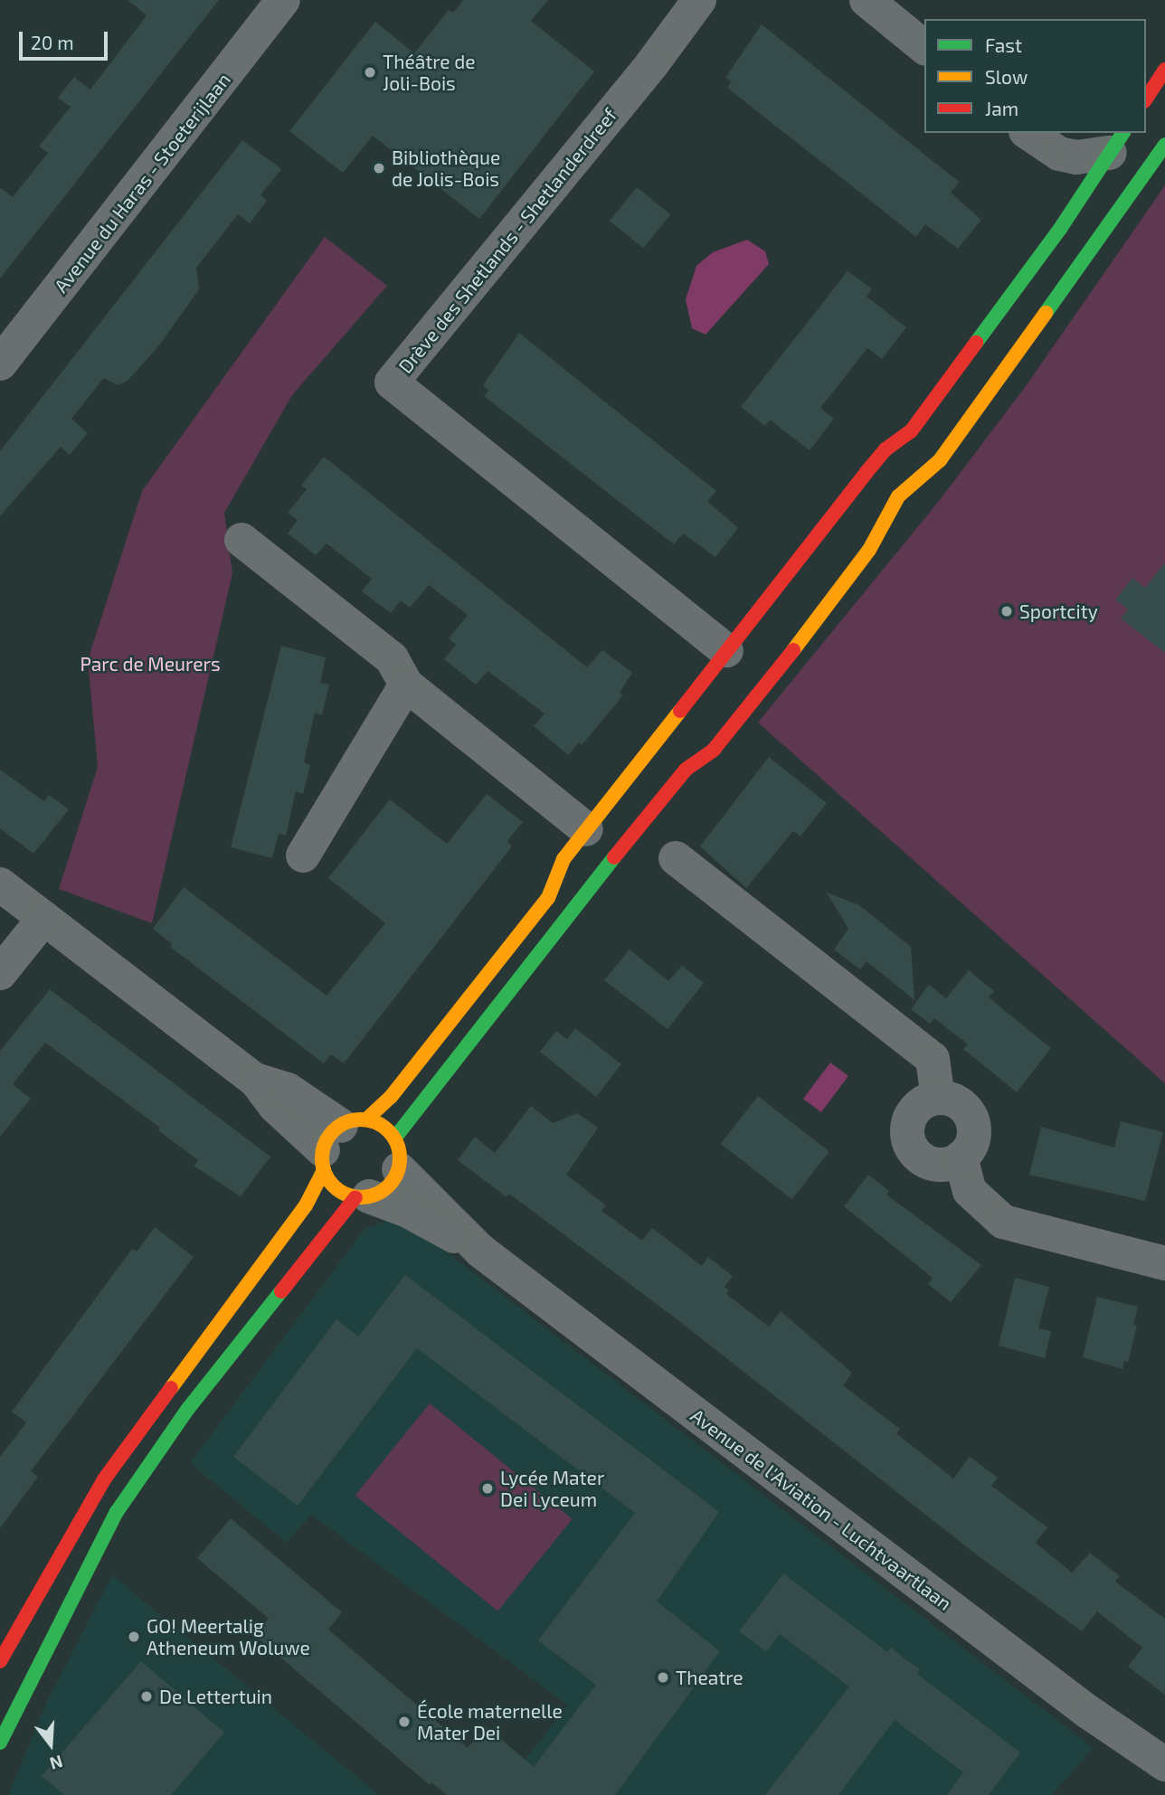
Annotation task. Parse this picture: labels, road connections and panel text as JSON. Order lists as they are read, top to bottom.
{
  "streets": {
    "street": ["Avenue du Haras - Stoeterijlaan", "Drève des Shetlands - Shetlanderdreef", "Avenue de l'Aviation - Luchtvaartlaan"]
  },
  "parks": ["Parc de Meurers"],
  "places": [
    "Théâtre de Joli-Bois",
    "Bibliothèque de Jolis-Bois",
    "Sportcity",
    "Lycée Mater Dei Lyceum",
    "GO! Meertalig Atheneum Woluwe",
    "Theatre",
    "De Lettertuin",
    "École maternelle Mater Dei"
  ],
  "legend": ["Fast", "Slow", "Jam"],
  "scale_bar": "20 m",
  "north": "bottom"
}
